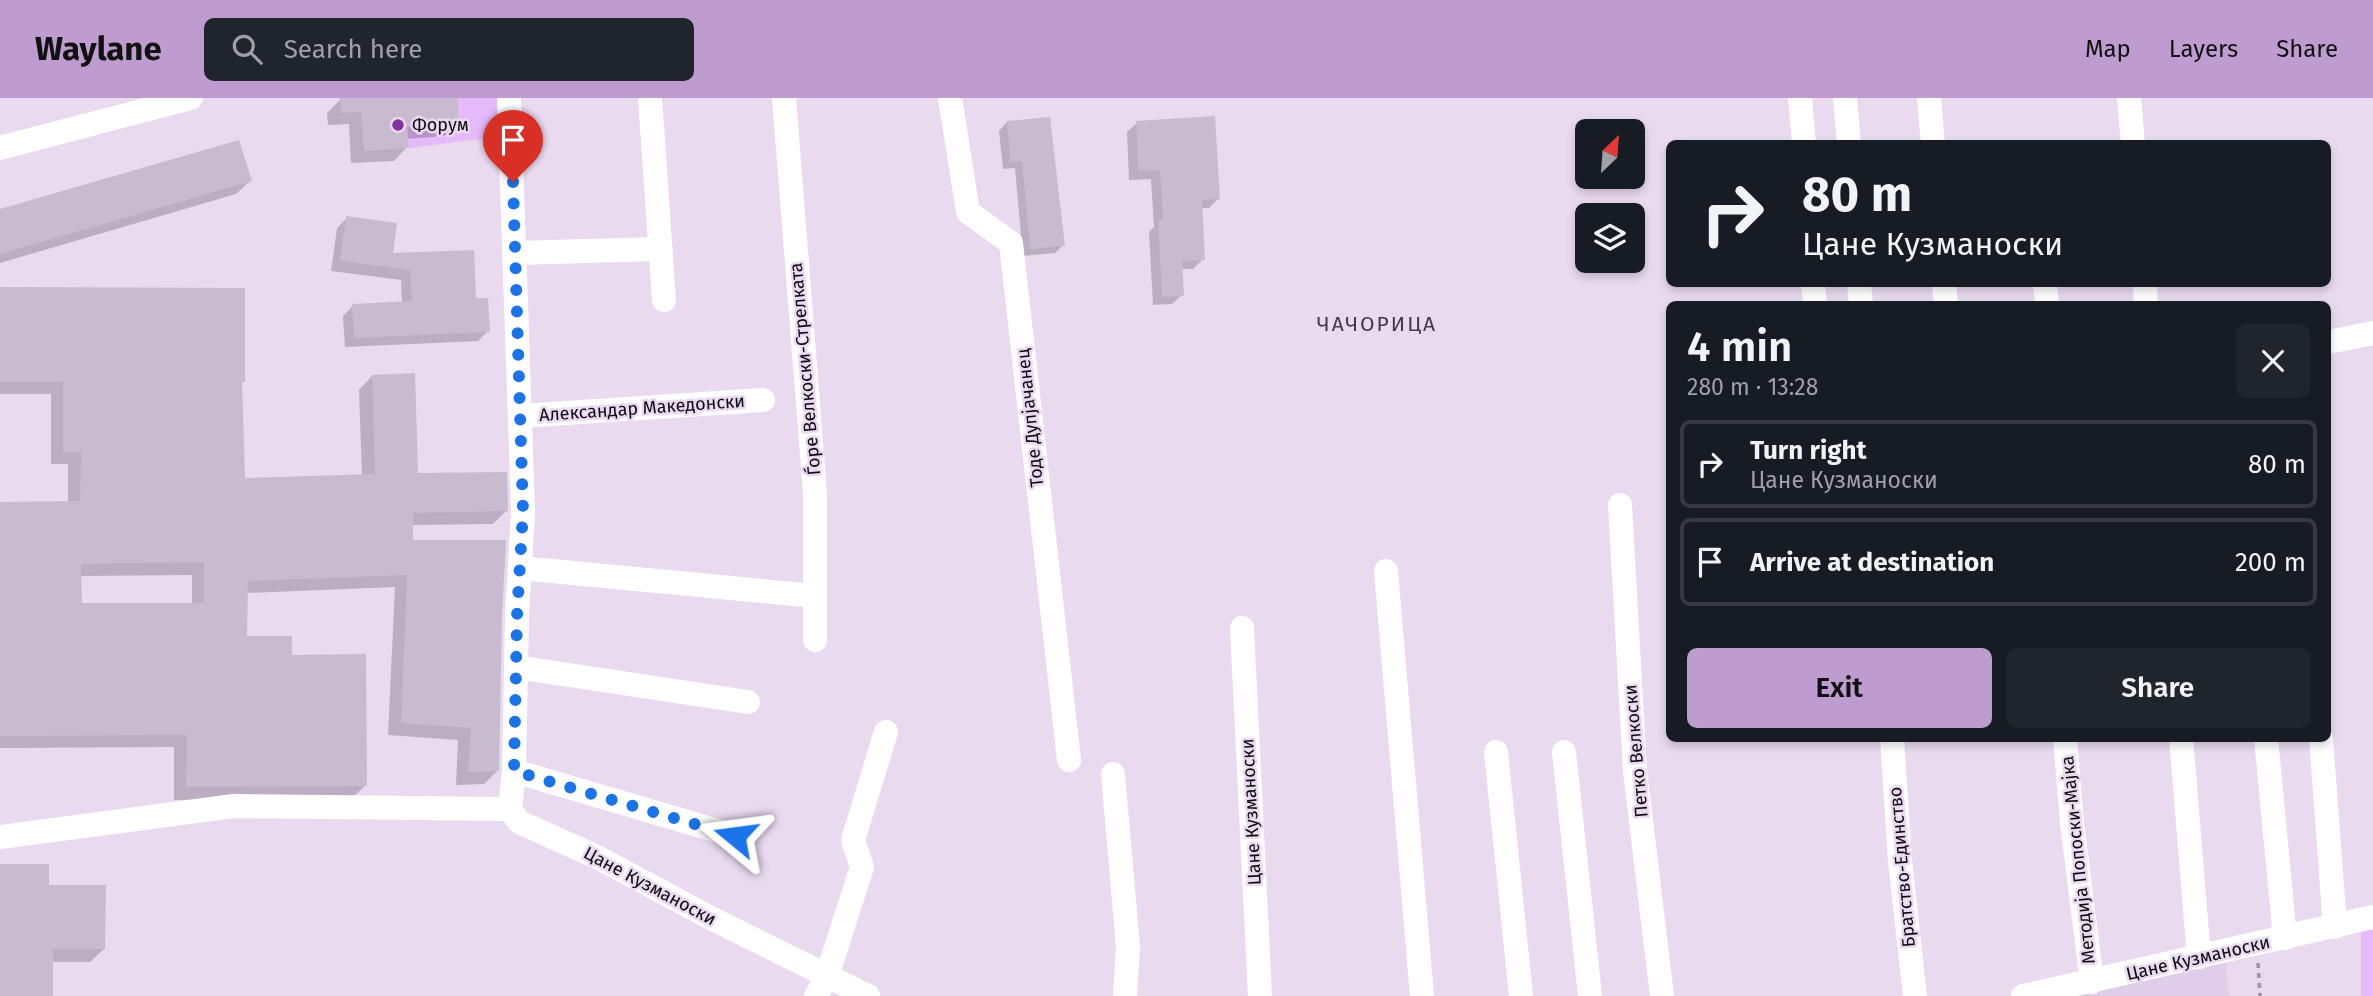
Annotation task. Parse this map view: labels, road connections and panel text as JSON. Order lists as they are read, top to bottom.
{
  "streets": {
    "street": [
      "Ѓоре Велкоски-Стрелката",
      "Александар Македонски",
      "Тоде Дупјачанец",
      "Петко Велкоски",
      "Цане Кузманоски",
      "Методија Попоски-Мајка",
      "Братство-Единство"
    ]
  },
  "crossings": [
    ["Цане Кузманоски", "Методија Попоски-Мајка"]
  ],
  "districts": ["ЧАЧОРИЦА"],
  "places": ["Форум"],
  "north": "top right",
  "page": {
    "header": "Waylane",
    "search": "Search here",
    "nav": ["Map", "Layers", "Share"],
    "turn": ["80 m", "Цане Кузманоски"],
    "heading": ["4 min", "280 m · 13:28"],
    "list": [
      {
        "name": "Turn right",
        "note": "Цане Кузманоски",
        "value": "80 m"
      },
      {
        "name": "Arrive at destination",
        "value": "200 m"
      }
    ],
    "buttons": ["Exit", "Share"]
  }
}
